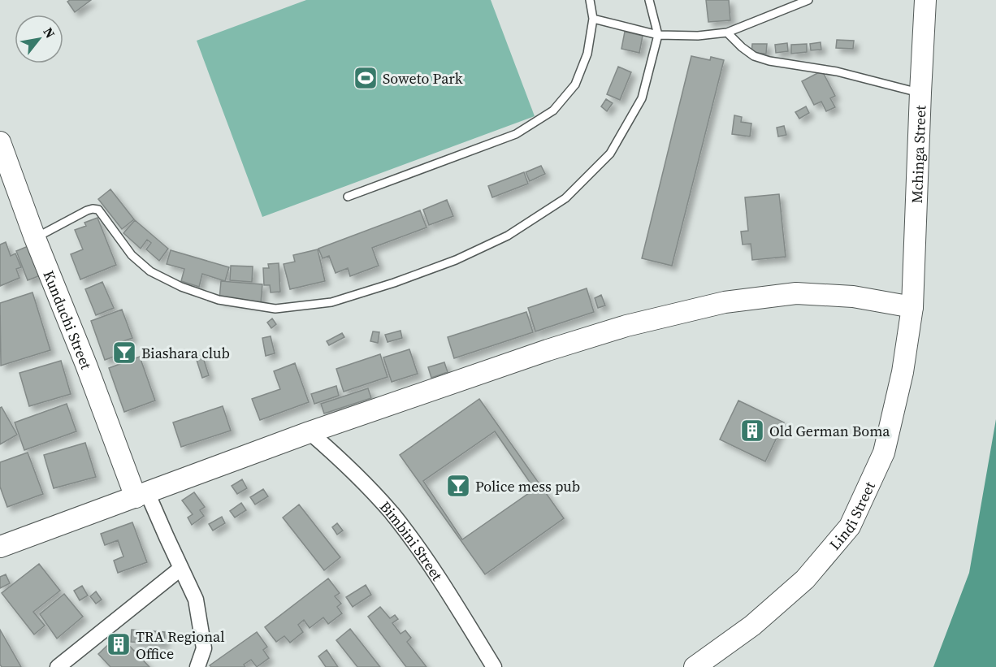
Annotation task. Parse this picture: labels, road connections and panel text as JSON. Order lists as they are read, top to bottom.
{
  "streets": {
    "main road": ["Mchinga Street", "Kunduchi Street", "Lindi Street"],
    "street": ["Bimbini Street"]
  },
  "crossings": [
    ["Mchinga Street", "Lindi Street"]
  ],
  "places": {
    "sports": ["Soweto Park"],
    "bar": ["Biashara club", "Police mess pub"],
    "building": ["Old German Boma", "TRA Regional Office"]
  },
  "north": "top right"
}
